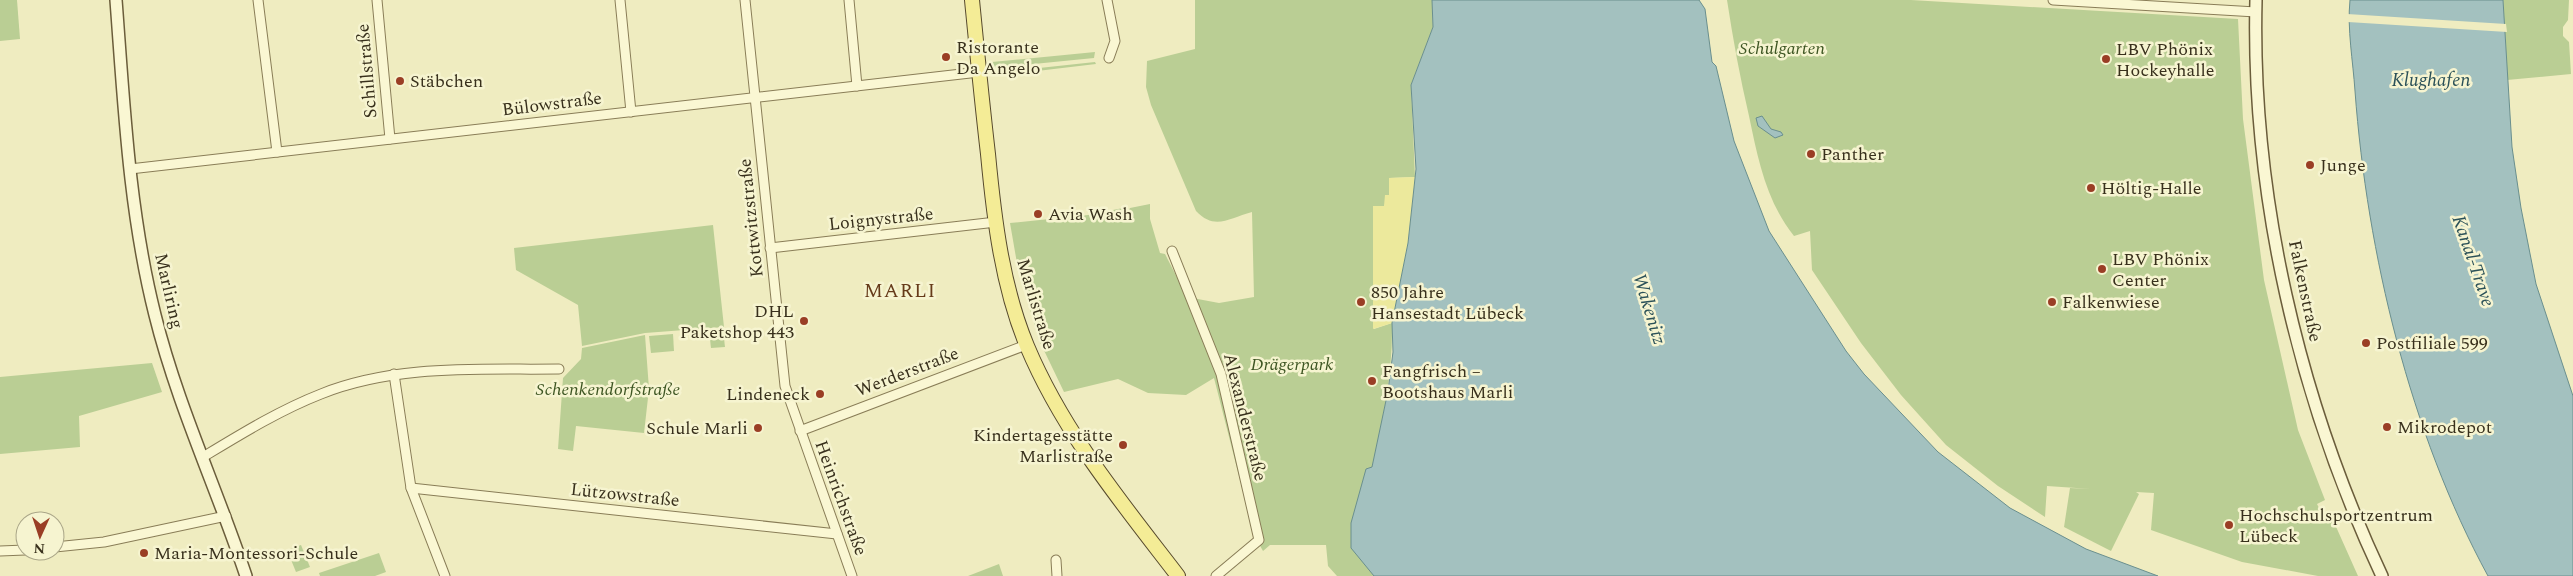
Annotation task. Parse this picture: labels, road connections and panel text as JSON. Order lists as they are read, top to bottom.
{
  "streets": {
    "main road": ["Marlistraße"],
    "street": [
      "Schillstraße",
      "Bülowstraße",
      "Kottwitzstraße",
      "Loignystraße",
      "Marliring",
      "Falkenstraße",
      "Werderstraße",
      "Alexanderstraße",
      "Lützowstraße",
      "Heinrichstraße"
    ]
  },
  "crossings": [
    ["Schillstraße", "Bülowstraße"],
    ["Bülowstraße", "Kottwitzstraße"],
    ["Bülowstraße", "Marliring"],
    ["Bülowstraße", "Marlistraße"],
    ["Kottwitzstraße", "Loignystraße"],
    ["Kottwitzstraße", "Werderstraße"],
    ["Kottwitzstraße", "Heinrichstraße"],
    ["Loignystraße", "Marlistraße"],
    ["Marlistraße", "Werderstraße"],
    ["Werderstraße", "Heinrichstraße"],
    ["Lützowstraße", "Heinrichstraße"]
  ],
  "districts": ["MARLI"],
  "water": ["Klughafen", "Kanal-Trave", "Wakenitz"],
  "parks": ["Schulgarten", "Drägerpark", "Schenkendorfstraße"],
  "places": [
    "Ristorante Da Angelo",
    "LBV Phönix Hockeyhalle",
    "Stäbchen",
    "Panther",
    "Junge",
    "Höltig-Halle",
    "Avia Wash",
    "LBV Phönix Center",
    "850 Jahre Hansestadt Lübeck",
    "Falkenwiese",
    "DHL Paketshop 443",
    "Postfiliale 599",
    "Fangfrisch – Bootshaus Marli",
    "Lindeneck",
    "Mikrodepot",
    "Schule Marli",
    "Kindertagesstätte Marlistraße",
    "Hochschulsportzentrum Lübeck",
    "Maria-Montessori-Schule"
  ],
  "north": "bottom"
}
